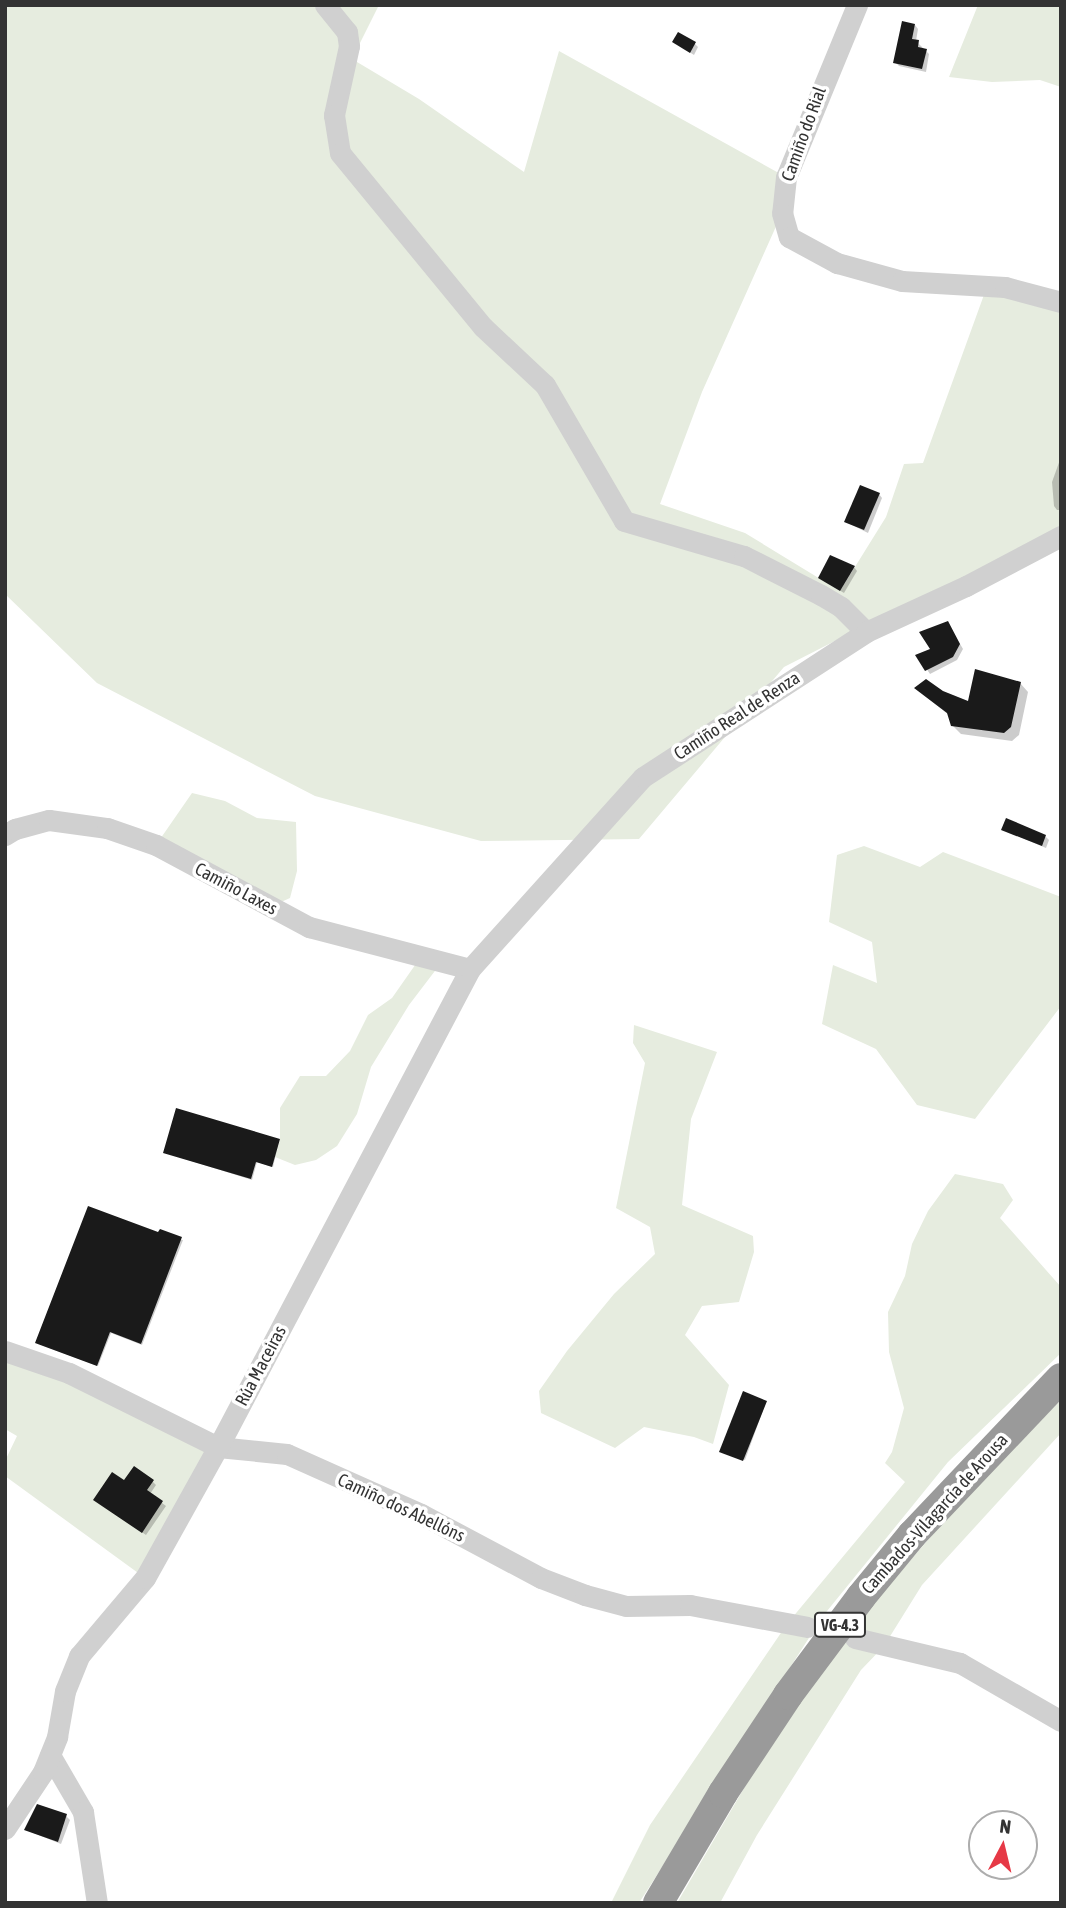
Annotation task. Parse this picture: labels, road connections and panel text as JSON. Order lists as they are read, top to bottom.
{
  "streets": {
    "highway": ["Cambados-Vilagarcía de Arousa", "VG-4.3"],
    "street": [
      "Camiño do Rial",
      "Camiño Real de Renza",
      "Camiño Laxes",
      "Rúa Maceiras",
      "Camiño dos Abellóns"
    ]
  },
  "crossings": [
    ["Camiño Real de Renza", "Camiño Laxes"],
    ["Camiño Real de Renza", "Rúa Maceiras"],
    ["Camiño Laxes", "Rúa Maceiras"],
    ["Rúa Maceiras", "Camiño dos Abellóns"]
  ],
  "north": "top"
}
